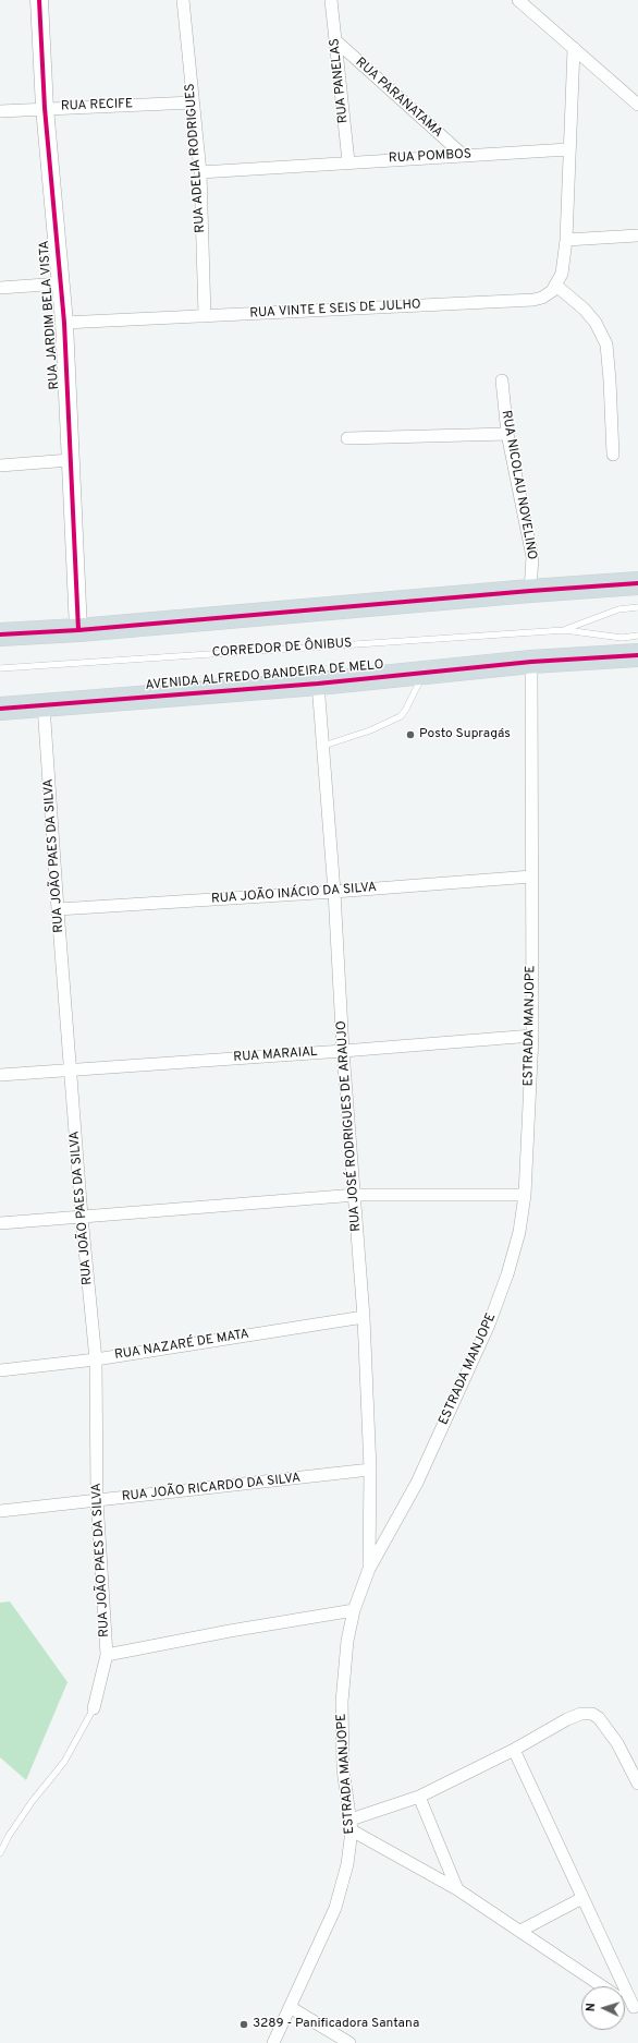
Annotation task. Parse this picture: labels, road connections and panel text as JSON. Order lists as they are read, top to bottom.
{
  "streets": {
    "highway": ["AVENIDA ALFREDO BANDEIRA DE MELO"],
    "main road": ["RUA JARDIM BELA VISTA"],
    "street": [
      "RUA PANELAS",
      "RUA PARANATAMA",
      "RUA RECIFE",
      "RUA POMBOS",
      "RUA ADELIA RODRIGUES",
      "RUA VINTE E SEIS DE JULHO",
      "RUA NICOLAU NOVELINO",
      "RUA JOÃO PAES DA SILVA",
      "RUA JOÃO INÁCIO DA SILVA",
      "ESTRADA MANJOPE",
      "RUA MARAIAL",
      "RUA JOSÉ RODRIGUES DE ARAUJO",
      "RUA NAZARÉ DE MATA",
      "RUA JOÃO RICARDO DA SILVA"
    ],
    "lane": ["CORREDOR DE ÔNIBUS"]
  },
  "crossings": [
    ["RUA PANELAS", "RUA PARANATAMA"],
    ["RUA PANELAS", "RUA POMBOS"],
    ["RUA PARANATAMA", "RUA POMBOS"],
    ["RUA RECIFE", "RUA ADELIA RODRIGUES"],
    ["RUA RECIFE", "RUA JARDIM BELA VISTA"],
    ["RUA POMBOS", "RUA ADELIA RODRIGUES"],
    ["RUA ADELIA RODRIGUES", "RUA VINTE E SEIS DE JULHO"],
    ["RUA VINTE E SEIS DE JULHO", "RUA JARDIM BELA VISTA"],
    ["AVENIDA ALFREDO BANDEIRA DE MELO", "RUA JOÃO PAES DA SILVA"],
    ["AVENIDA ALFREDO BANDEIRA DE MELO", "ESTRADA MANJOPE"],
    ["AVENIDA ALFREDO BANDEIRA DE MELO", "RUA JOSÉ RODRIGUES DE ARAUJO"],
    ["RUA JOÃO PAES DA SILVA", "RUA JOÃO INÁCIO DA SILVA"],
    ["RUA JOÃO PAES DA SILVA", "RUA MARAIAL"],
    ["RUA JOÃO PAES DA SILVA", "RUA NAZARÉ DE MATA"],
    ["RUA JOÃO PAES DA SILVA", "RUA JOÃO RICARDO DA SILVA"],
    ["RUA JOÃO INÁCIO DA SILVA", "ESTRADA MANJOPE"],
    ["RUA JOÃO INÁCIO DA SILVA", "RUA JOSÉ RODRIGUES DE ARAUJO"],
    ["ESTRADA MANJOPE", "RUA MARAIAL"],
    ["ESTRADA MANJOPE", "RUA JOSÉ RODRIGUES DE ARAUJO"],
    ["RUA MARAIAL", "RUA JOSÉ RODRIGUES DE ARAUJO"],
    ["RUA JOSÉ RODRIGUES DE ARAUJO", "RUA NAZARÉ DE MATA"],
    ["RUA JOSÉ RODRIGUES DE ARAUJO", "RUA JOÃO RICARDO DA SILVA"]
  ],
  "places": ["Posto Supragás", "3289 - Panificadora Santana"],
  "north": "left"
}
